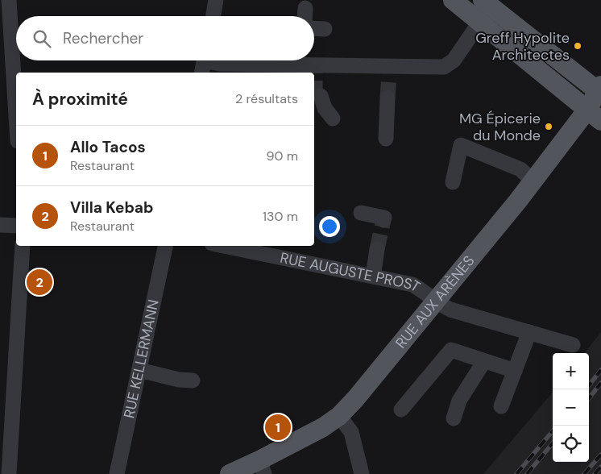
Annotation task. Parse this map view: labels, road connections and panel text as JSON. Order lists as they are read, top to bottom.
{
  "streets": {
    "main road": ["RUE AUX ARÈNES"],
    "street": ["RUE AUGUSTE PROST", "RUE KELLERMANN"]
  },
  "crossings": [
    ["RUE AUGUSTE PROST", "RUE AUX ARÈNES"]
  ],
  "places": ["Greff Hypolite Architectes", "MG Épicerie du Monde"],
  "page": {
    "search": "Rechercher",
    "heading": ["À proximité", "2 résultats"],
    "list": [
      {
        "mark": "1",
        "name": "Allo Tacos",
        "note": "Restaurant",
        "value": "90 m"
      },
      {
        "mark": "2",
        "name": "Villa Kebab",
        "note": "Restaurant",
        "value": "130 m"
      }
    ],
    "pins": ["2", "1"],
    "map_buttons": ["+", "−"]
  }
}
